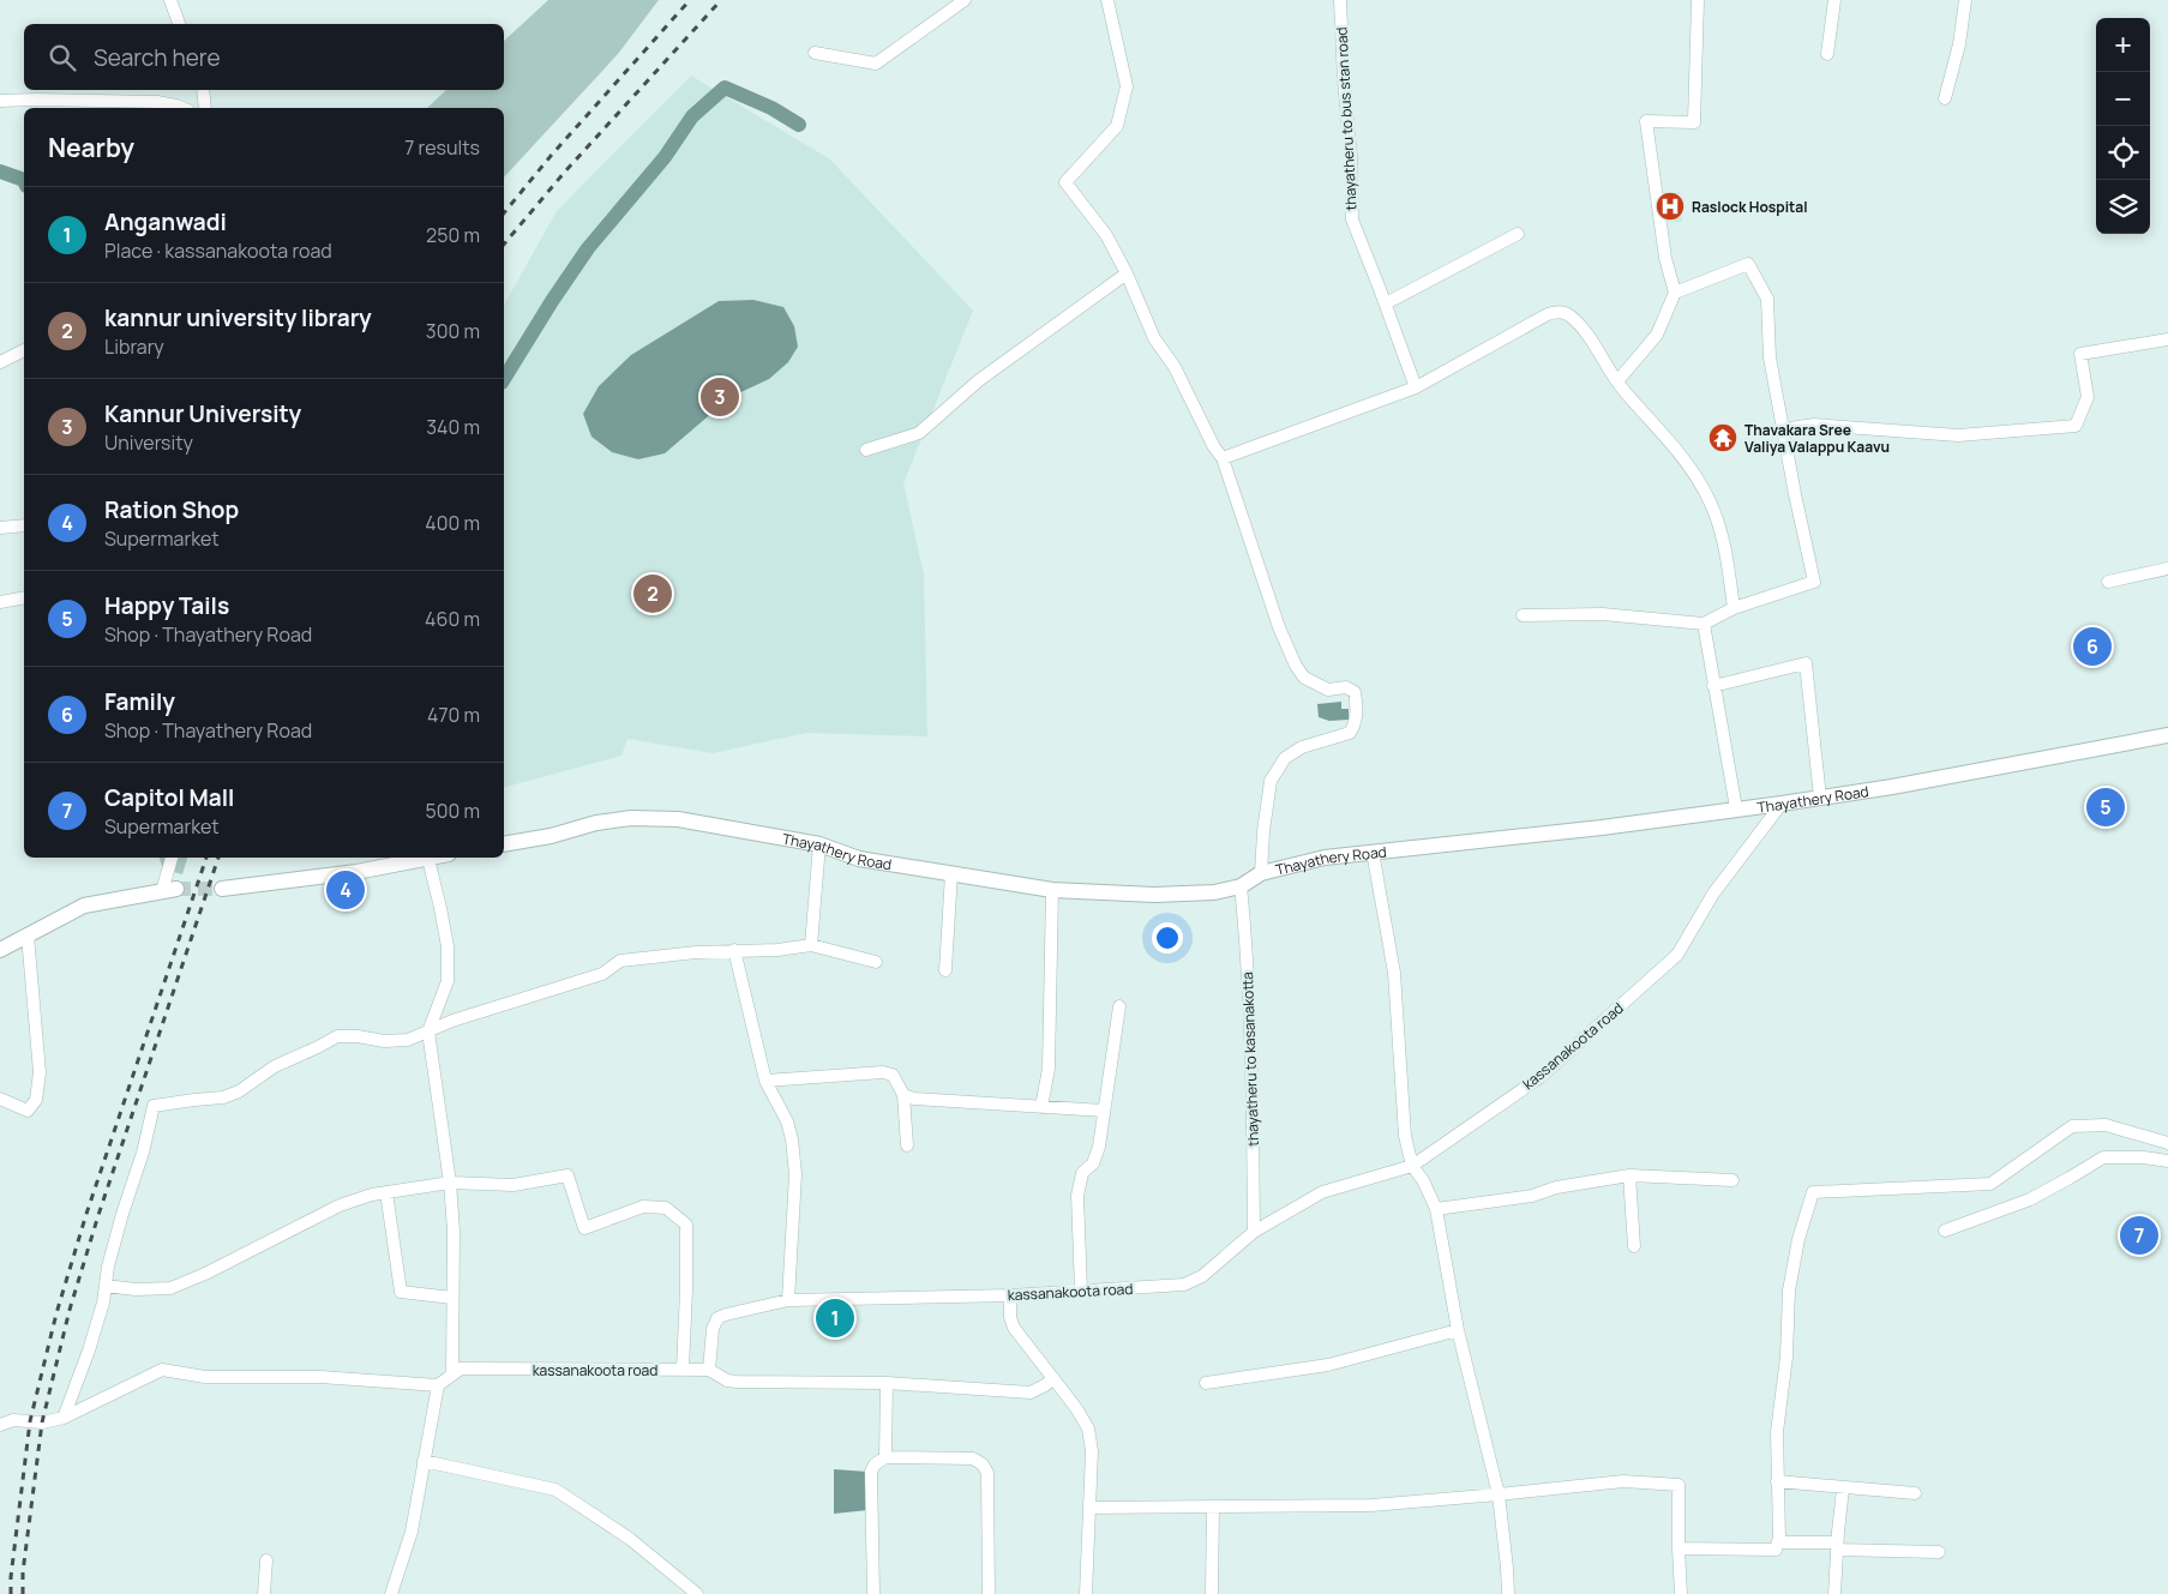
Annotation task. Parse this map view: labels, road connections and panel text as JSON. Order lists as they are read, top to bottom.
{
  "streets": {
    "street": [
      "thayatheru to bus stan road",
      "Thayathery Road",
      "kassanakoota road",
      "thayatheru to kasanakotta"
    ]
  },
  "crossings": [
    ["Thayathery Road", "kassanakoota road"],
    ["Thayathery Road", "thayatheru to kasanakotta"],
    ["kassanakoota road", "thayatheru to kasanakotta"]
  ],
  "places": {
    "hospital": ["Raslock Hospital"],
    "temple": ["Thavakara Sree Valiya Valappu Kaavu"]
  },
  "page": {
    "map_buttons": ["+", "−"],
    "search": "Search here",
    "heading": ["Nearby", "7 results"],
    "list": [
      {
        "mark": "1",
        "name": "Anganwadi",
        "note": "Place · kassanakoota road",
        "value": "250 m"
      },
      {
        "mark": "2",
        "name": "kannur university library",
        "note": "Library",
        "value": "300 m"
      },
      {
        "mark": "3",
        "name": "Kannur University",
        "note": "University",
        "value": "340 m"
      },
      {
        "mark": "4",
        "name": "Ration Shop",
        "note": "Supermarket",
        "value": "400 m"
      },
      {
        "mark": "5",
        "name": "Happy Tails",
        "note": "Shop · Thayathery Road",
        "value": "460 m"
      },
      {
        "mark": "6",
        "name": "Family",
        "note": "Shop · Thayathery Road",
        "value": "470 m"
      },
      {
        "mark": "7",
        "name": "Capitol Mall",
        "note": "Supermarket",
        "value": "500 m"
      }
    ],
    "pins": [
      "3",
      "2",
      "6",
      "5",
      "4",
      "7",
      "1"
    ]
  }
}
